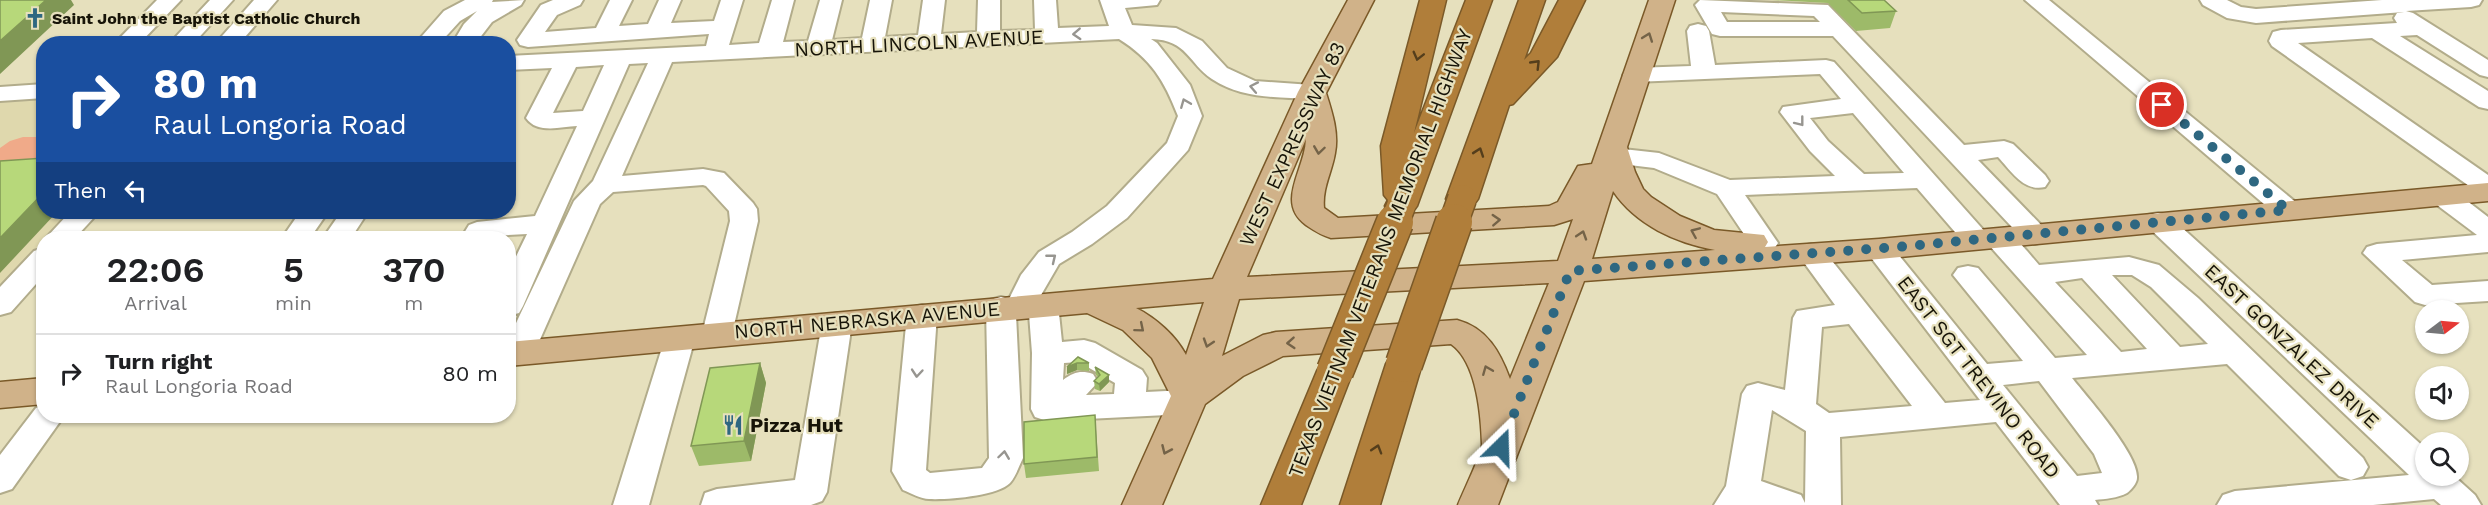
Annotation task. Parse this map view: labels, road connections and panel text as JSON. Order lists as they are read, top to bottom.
{
  "streets": {
    "highway": ["TEXAS VIETNAM VETERANS MEMORIAL HIGHWAY"],
    "main road": ["WEST EXPRESSWAY 83", "NORTH NEBRASKA AVENUE"],
    "street": ["NORTH LINCOLN AVENUE", "EAST GONZALEZ DRIVE", "EAST SGT TREVINO ROAD"]
  },
  "crossings": [
    ["NORTH LINCOLN AVENUE", "WEST EXPRESSWAY 83"],
    ["WEST EXPRESSWAY 83", "NORTH NEBRASKA AVENUE"],
    ["NORTH NEBRASKA AVENUE", "EAST SGT TREVINO ROAD"]
  ],
  "one_way": ["WEST EXPRESSWAY 83"],
  "places": {
    "church": ["Saint John the Baptist Catholic Church"],
    "restaurant": ["Pizza Hut"]
  },
  "north": "right",
  "page": {
    "turn": ["80 m", "Raul Longoria Road"],
    "then": "Then",
    "eta": [
      "22:06",
      "Arrival",
      "5",
      "min",
      "370",
      "m"
    ],
    "list": [
      {
        "name": "Turn right",
        "note": "Raul Longoria Road",
        "value": "80 m"
      }
    ]
  }
}
